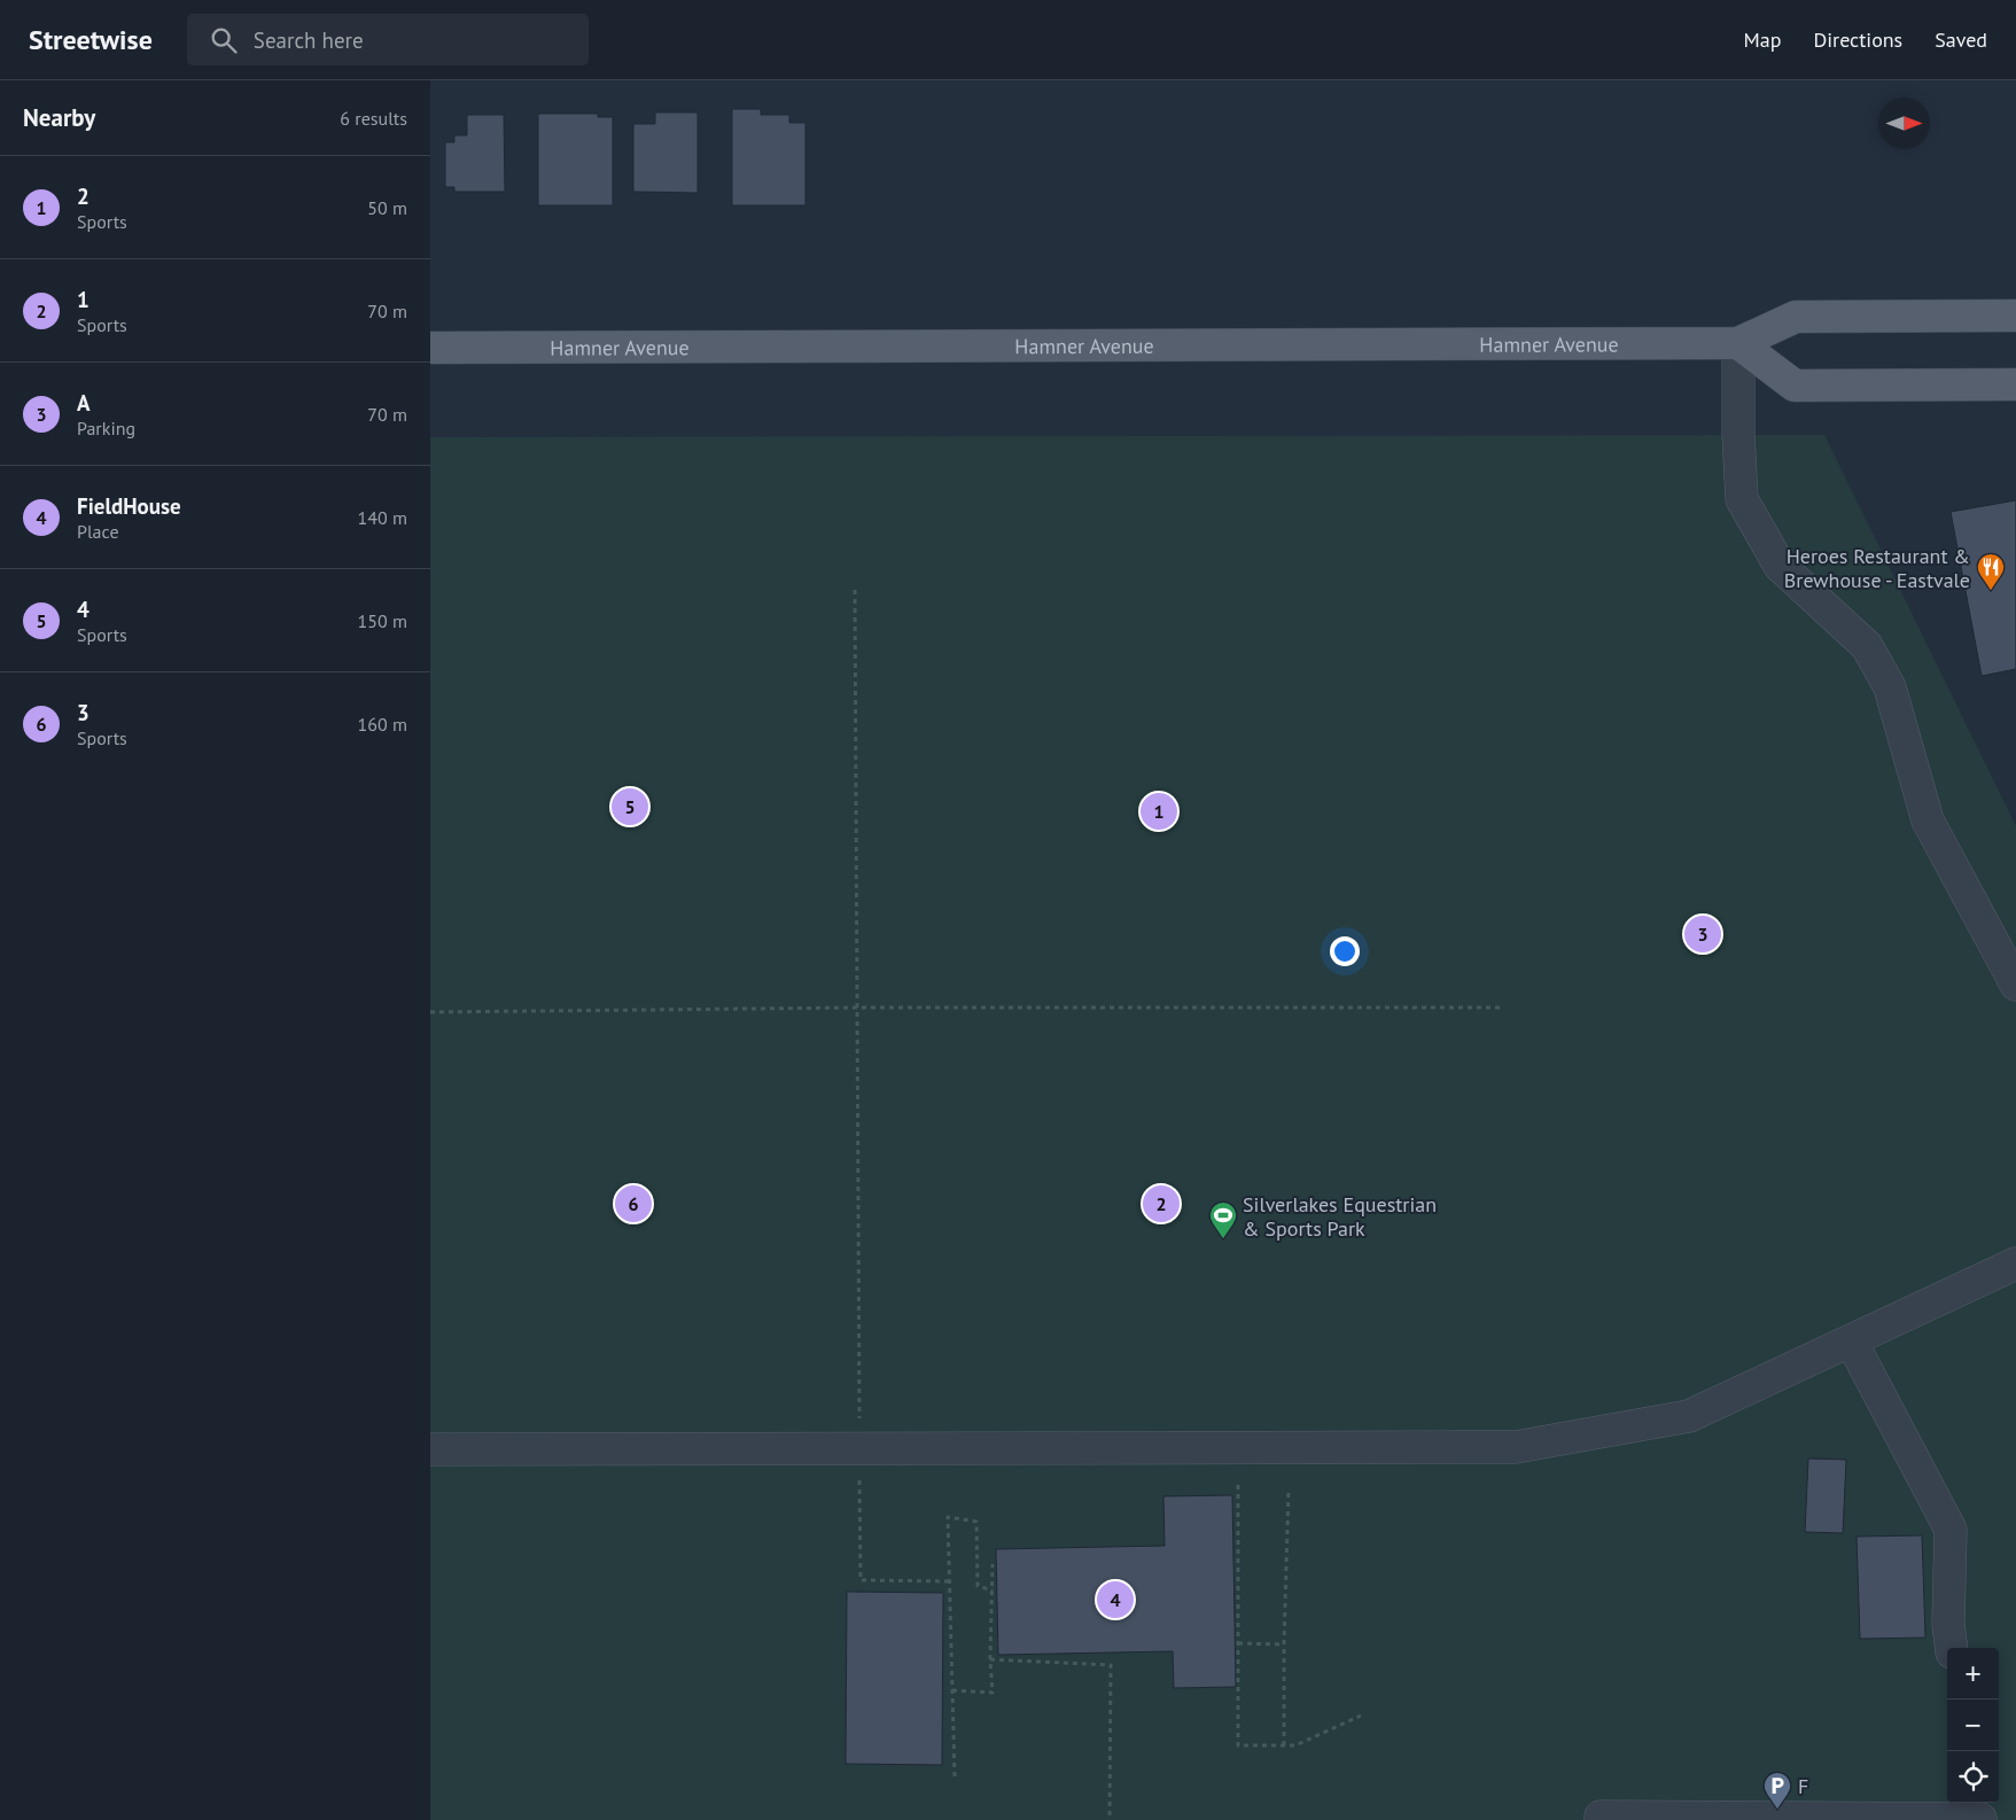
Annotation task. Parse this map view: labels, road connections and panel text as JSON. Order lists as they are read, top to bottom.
{
  "streets": {
    "main road": ["Hamner Avenue"]
  },
  "places": {
    "restaurant": ["Heroes Restaurant & Brewhouse - Eastvale"],
    "sports": ["Silverlakes Equestrian & Sports Park"],
    "parking": ["F"]
  },
  "north": "right",
  "page": {
    "header": "Streetwise",
    "search": "Search here",
    "nav": ["Map", "Directions", "Saved"],
    "heading": ["Nearby", "6 results"],
    "list": [
      {
        "mark": "1",
        "name": "2",
        "note": "Sports",
        "value": "50 m"
      },
      {
        "mark": "2",
        "name": "1",
        "note": "Sports",
        "value": "70 m"
      },
      {
        "mark": "3",
        "name": "A",
        "note": "Parking",
        "value": "70 m"
      },
      {
        "mark": "4",
        "name": "FieldHouse",
        "note": "Place",
        "value": "140 m"
      },
      {
        "mark": "5",
        "name": "4",
        "note": "Sports",
        "value": "150 m"
      },
      {
        "mark": "6",
        "name": "3",
        "note": "Sports",
        "value": "160 m"
      }
    ],
    "pins": [
      "5",
      "1",
      "3",
      "2",
      "6",
      "4"
    ],
    "map_buttons": ["+", "−"]
  }
}
